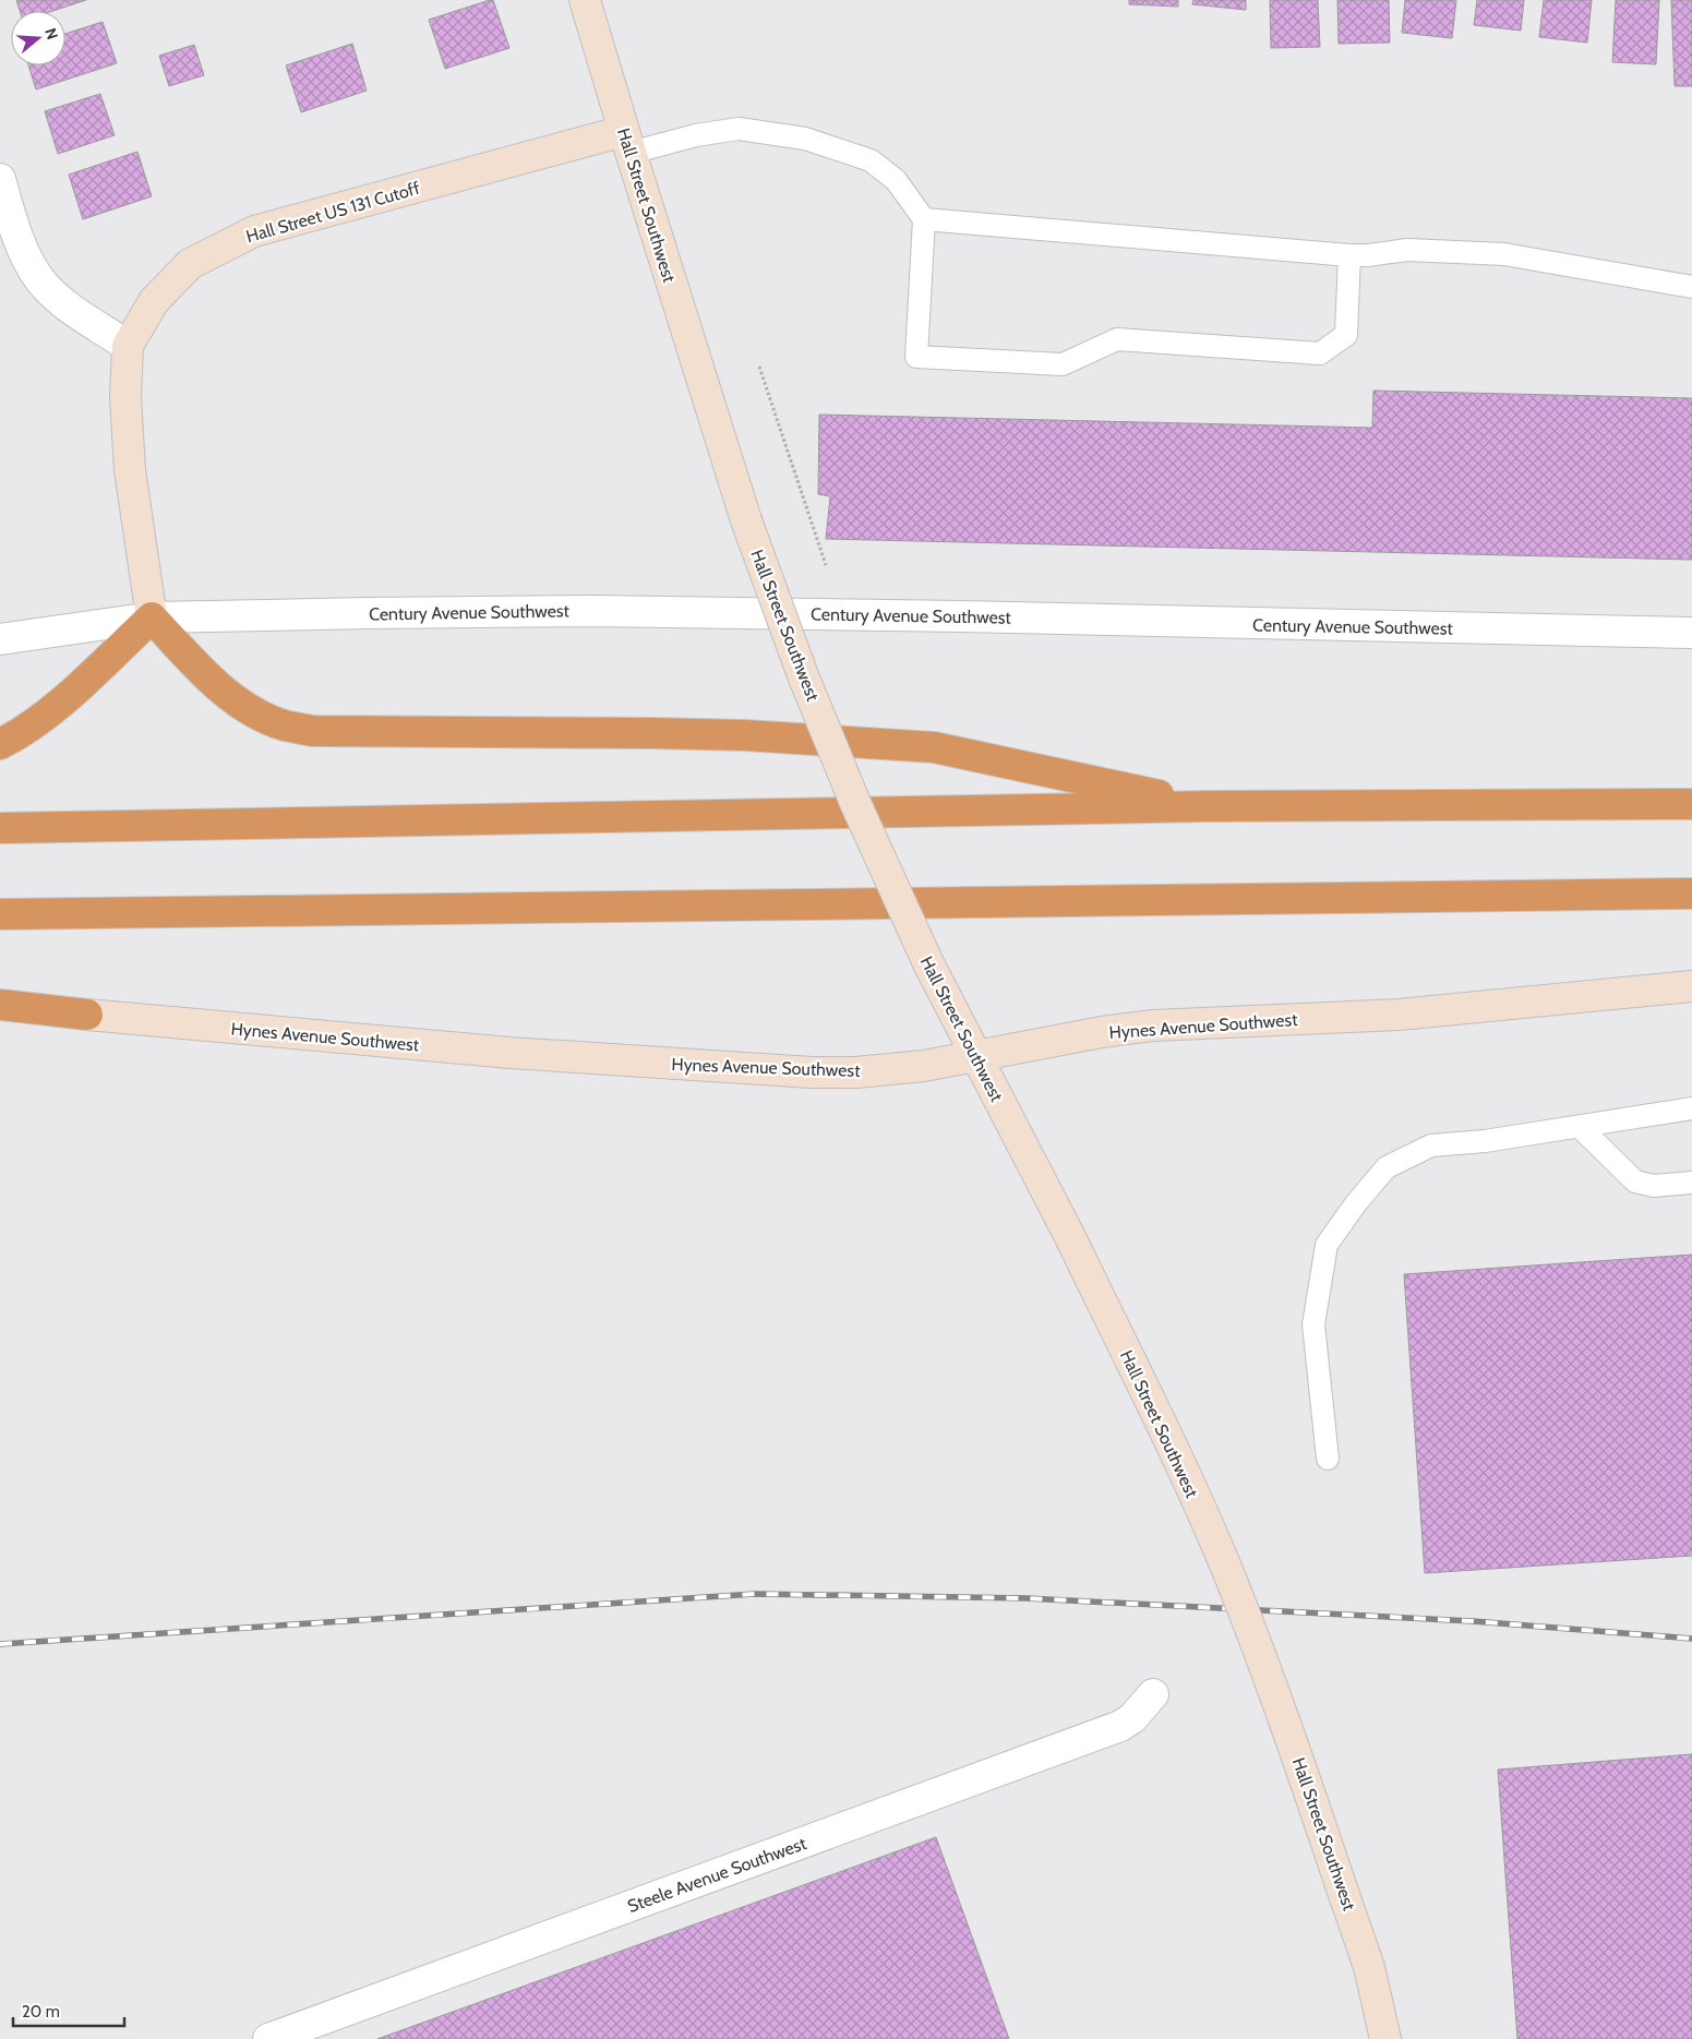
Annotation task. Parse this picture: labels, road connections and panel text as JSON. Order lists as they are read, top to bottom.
{
  "streets": {
    "main road": ["Hall Street Southwest", "Hall Street US 131 Cutoff", "Hynes Avenue Southwest"],
    "street": ["Century Avenue Southwest", "Steele Avenue Southwest"]
  },
  "crossings": [
    ["Hall Street Southwest", "Hall Street US 131 Cutoff"],
    ["Hall Street Southwest", "Hynes Avenue Southwest"],
    ["Hall Street US 131 Cutoff", "Century Avenue Southwest"]
  ],
  "scale_bar": "20 m",
  "north": "right"
}
